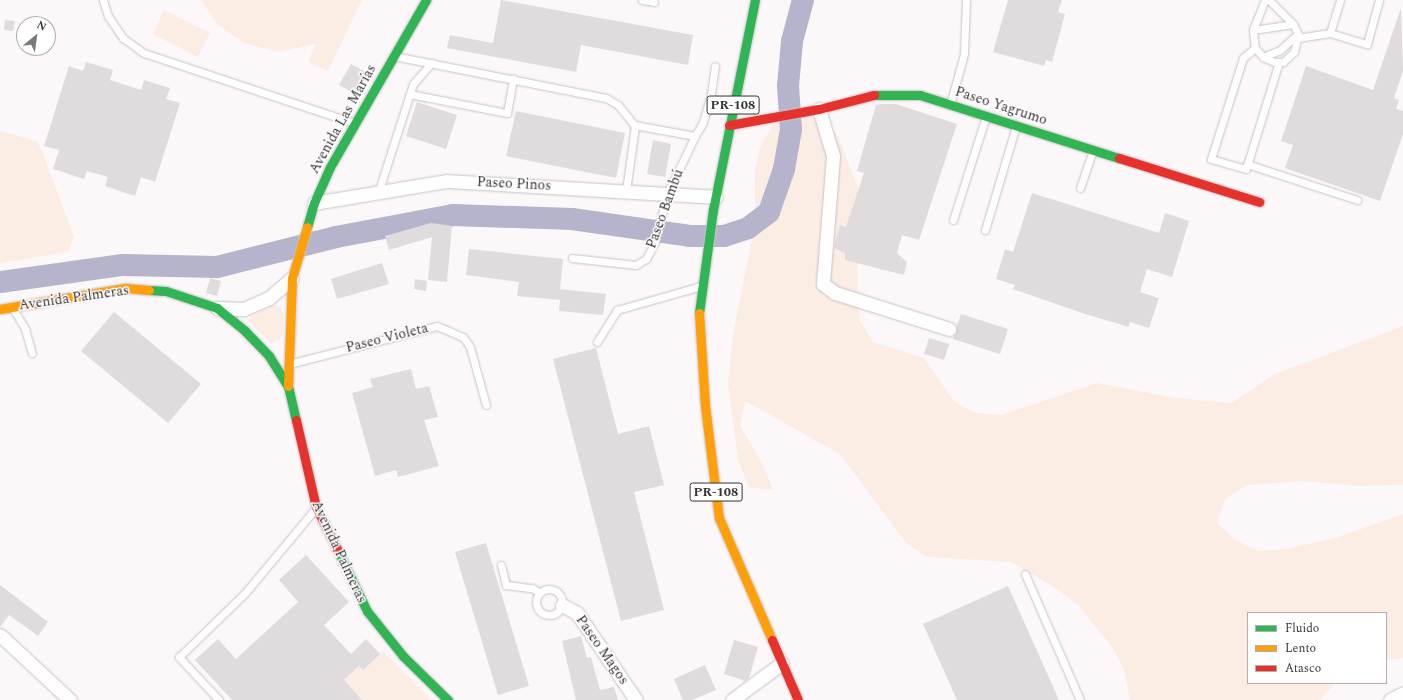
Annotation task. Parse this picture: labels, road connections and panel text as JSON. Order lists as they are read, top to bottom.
{
  "streets": {
    "street": [
      "PR-108",
      "Paseo Yagrumo",
      "Avenida Las Marías",
      "Paseo Pinos",
      "Avenida Palmeras",
      "Paseo Magos"
    ],
    "lane": ["Paseo Bambú", "Paseo Violeta"]
  },
  "crossings": [
    ["PR-108", "Paseo Yagrumo"],
    ["PR-108", "Paseo Pinos"],
    ["Avenida Las Marías", "Paseo Pinos"],
    ["Avenida Las Marías", "Avenida Palmeras"],
    ["Avenida Las Marías", "Paseo Violeta"],
    ["Paseo Pinos", "Paseo Bambú"]
  ],
  "legend": ["Fluido", "Lento", "Atasco"],
  "north": "top right"
}
